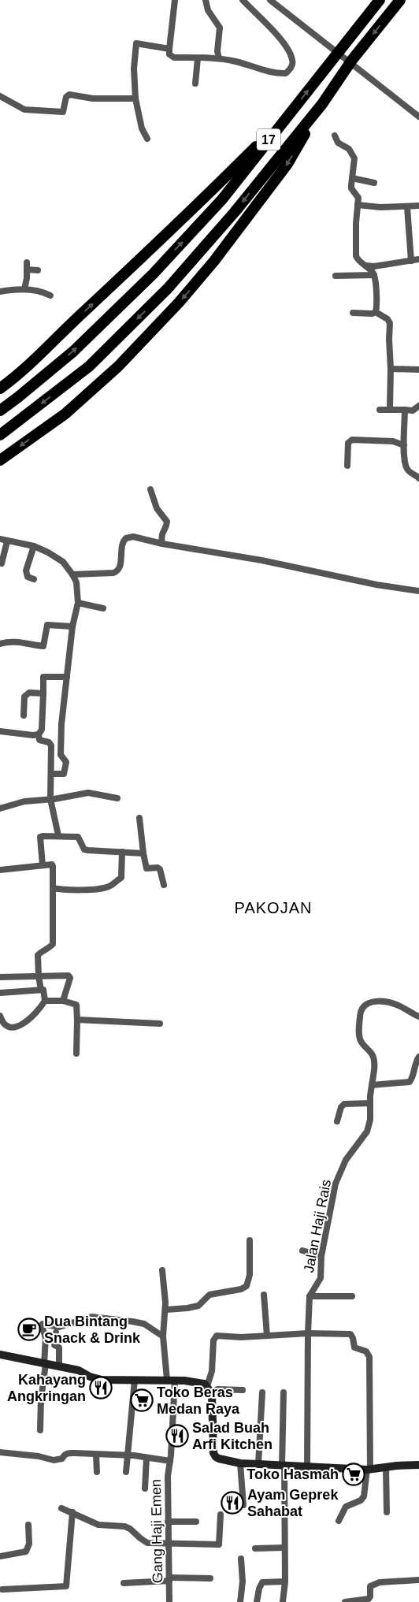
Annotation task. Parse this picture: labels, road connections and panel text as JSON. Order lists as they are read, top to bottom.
{
  "streets": {
    "highway": ["17"],
    "street": ["Jalan Haji Rais", "Gang Haji Emen"]
  },
  "districts": ["PAKOJAN"],
  "places": {
    "cafe": ["Dua Bintang Snack & Drink"],
    "restaurant": ["Kahayang Angkringan", "Salad Buah Arfi Kitchen", "Ayam Geprek Sahabat"],
    "supermarket": ["Toko Beras Medan Raya", "Toko Hasmah"]
  }
}
